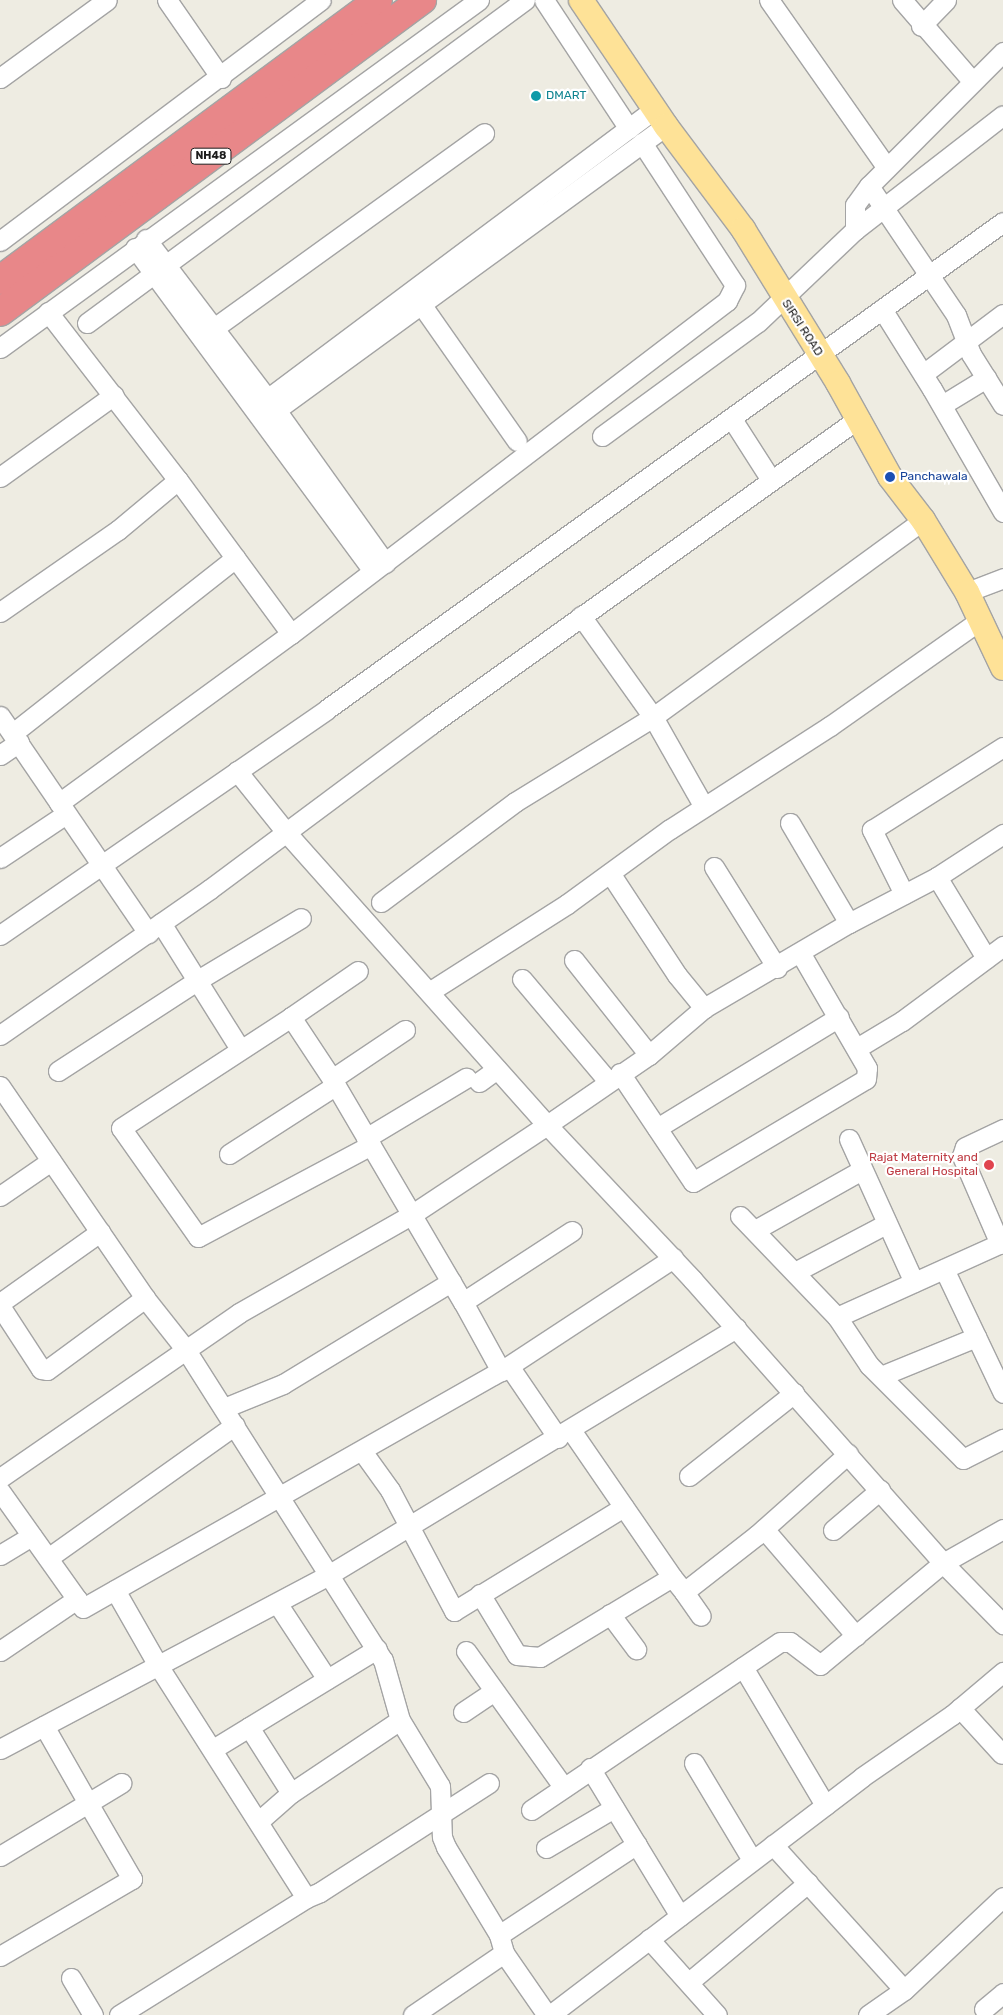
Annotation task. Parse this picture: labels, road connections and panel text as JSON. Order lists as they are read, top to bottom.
{
  "streets": {
    "highway": ["NH48"],
    "main road": ["SIRSI ROAD"]
  },
  "places": ["DMART", "Panchawala", "Rajat Maternity and General Hospital"]
}
